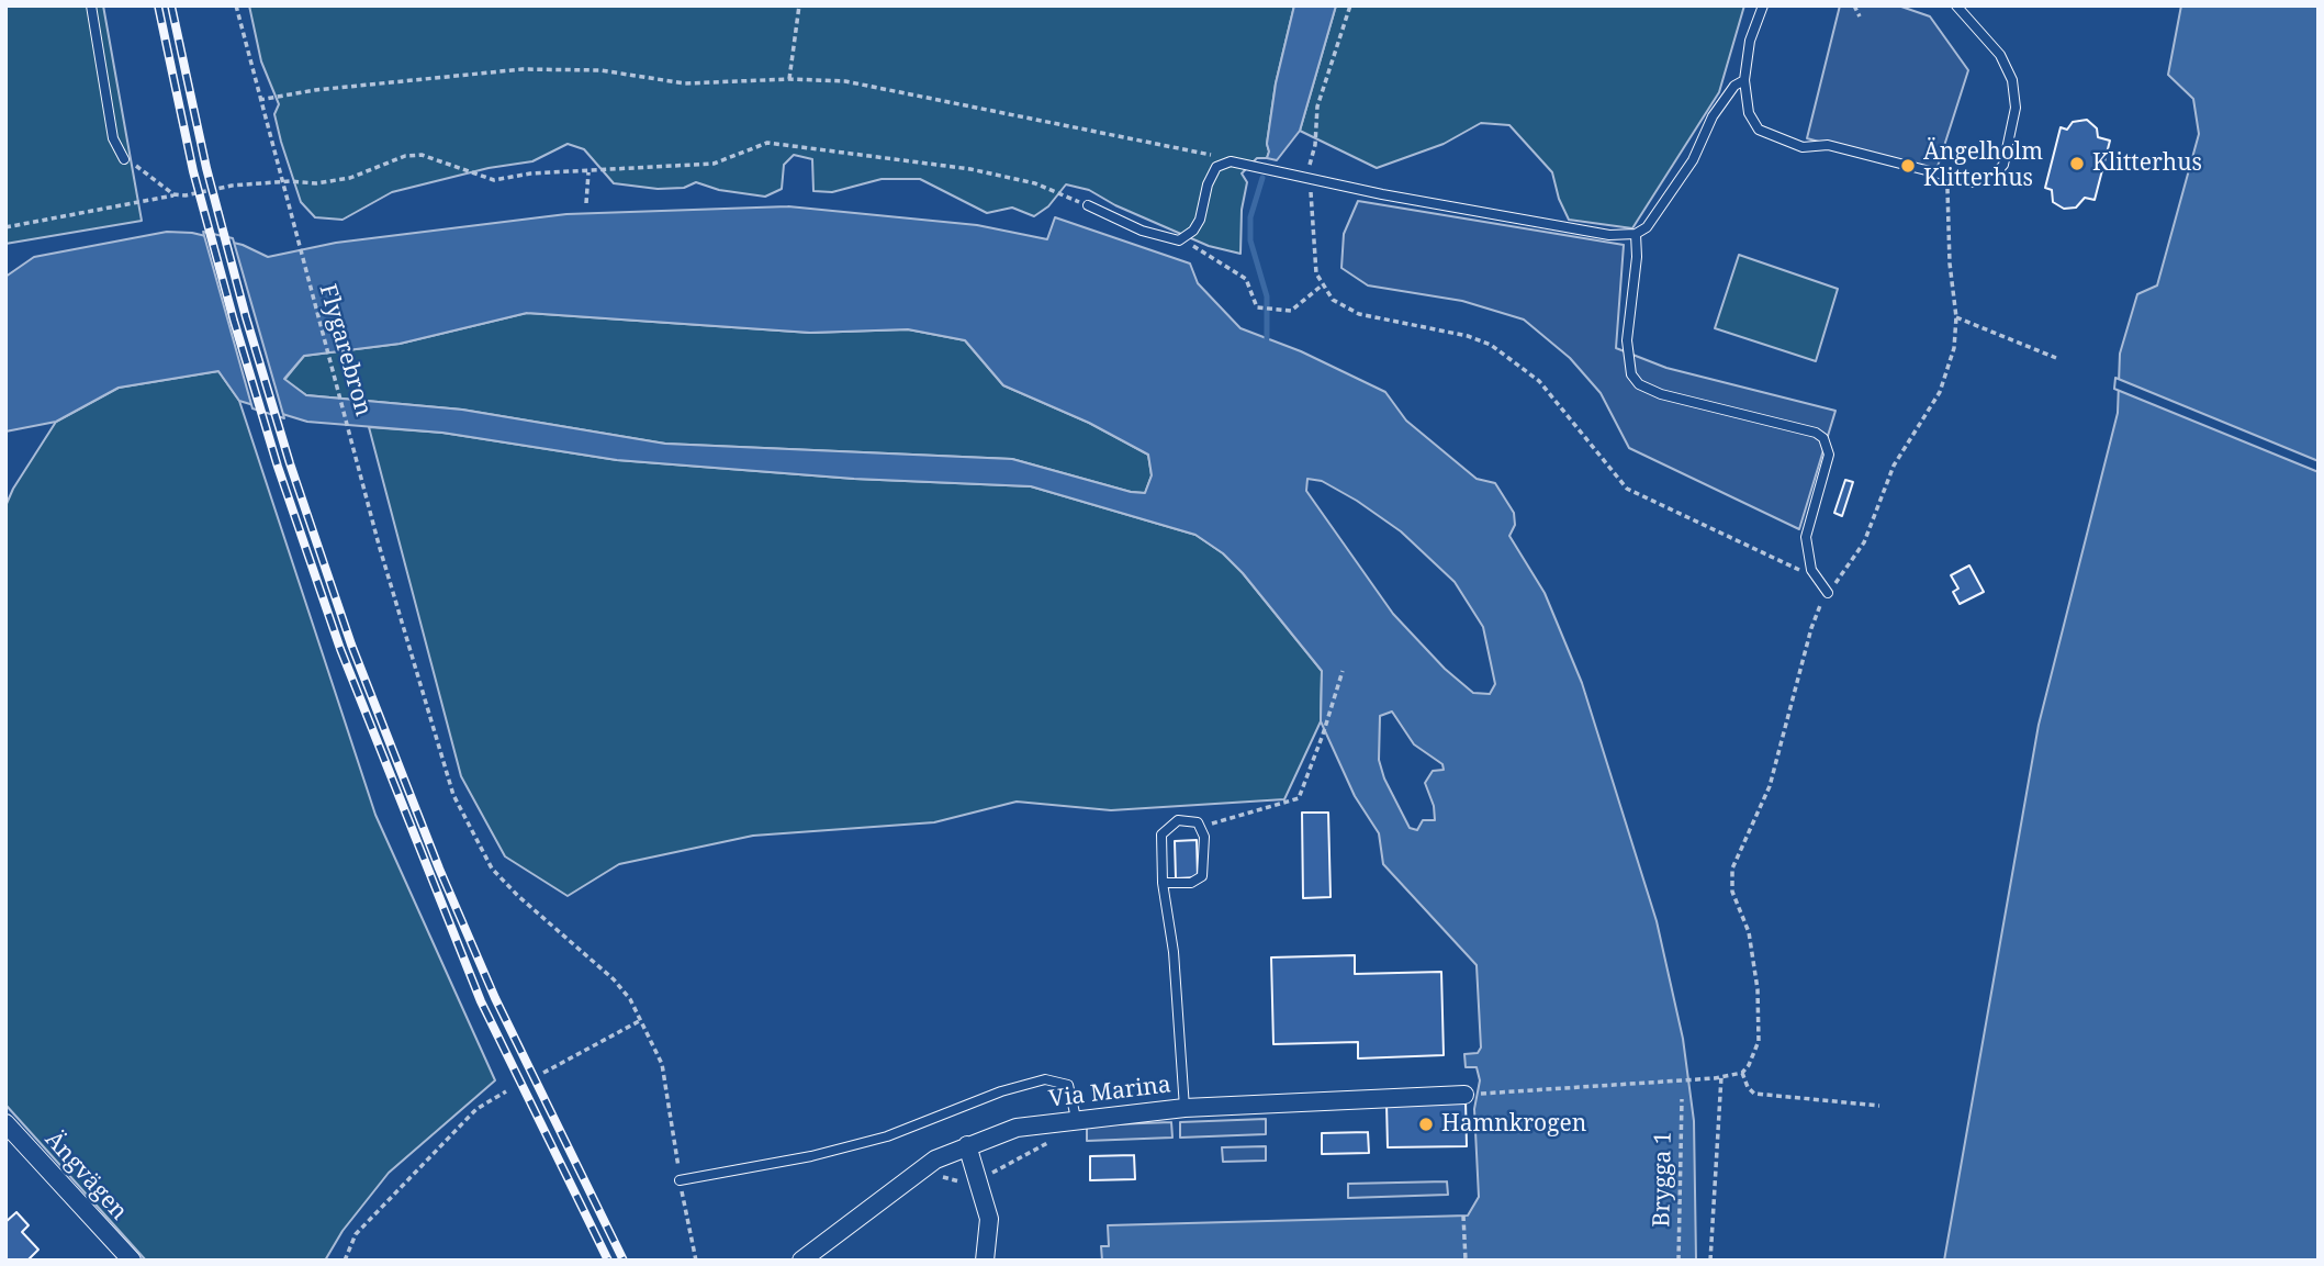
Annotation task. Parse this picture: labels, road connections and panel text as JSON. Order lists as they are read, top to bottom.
{
  "streets": {
    "street": ["Via Marina", "Ängvägen"],
    "path": ["Flygarebron", "Brygga 1"]
  },
  "places": ["Klitterhus", "Ängelholm Klitterhus", "Hamnkrogen"]
}
